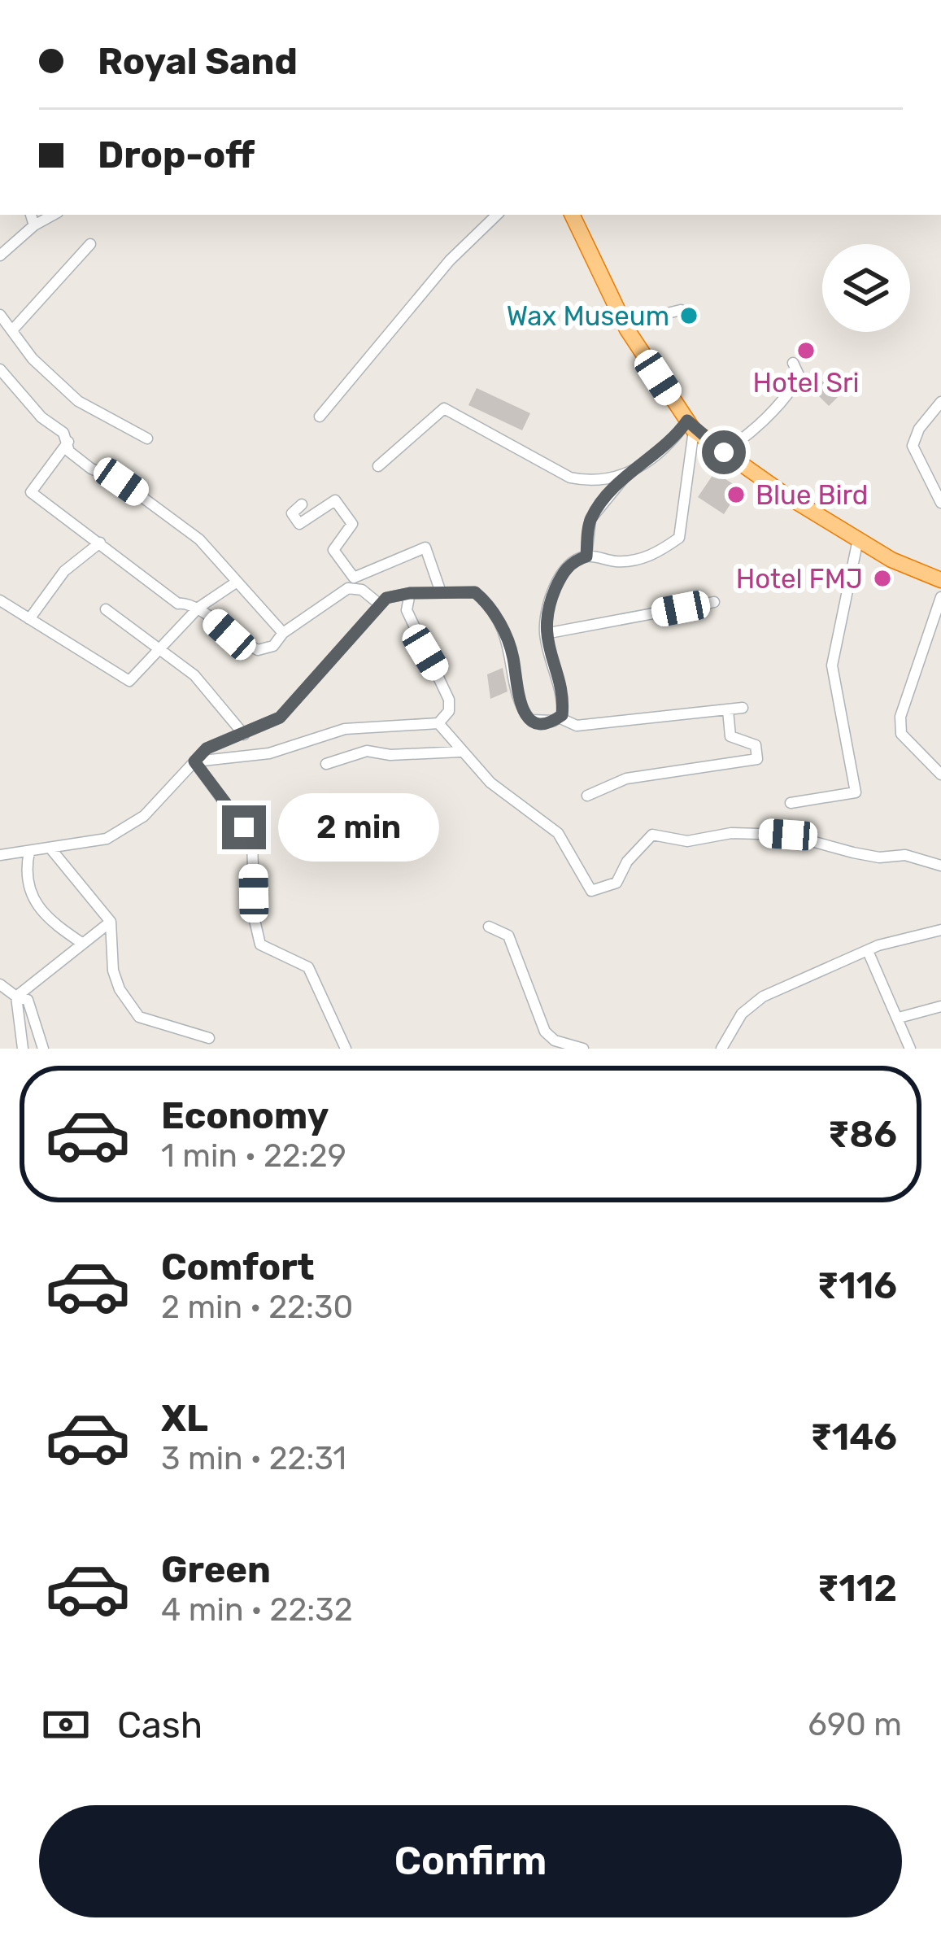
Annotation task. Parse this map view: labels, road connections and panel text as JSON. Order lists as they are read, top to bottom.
{
  "places": [
    "Wax Museum",
    "Hotel Sri",
    "Blue Bird",
    "Hotel FMJ"
  ],
  "page": {
    "banner": ["Royal Sand", "Drop-off"],
    "bubble": "2 min",
    "list": [
      {
        "name": "Economy",
        "note": "1 min · 22:29",
        "value": "₹86"
      },
      {
        "name": "Comfort",
        "note": "2 min · 22:30",
        "value": "₹116"
      },
      {
        "name": "XL",
        "note": "3 min · 22:31",
        "value": "₹146"
      },
      {
        "name": "Green",
        "note": "4 min · 22:32",
        "value": "₹112"
      }
    ],
    "pay": ["Cash", "690 m"],
    "buttons": "Confirm"
  }
}
